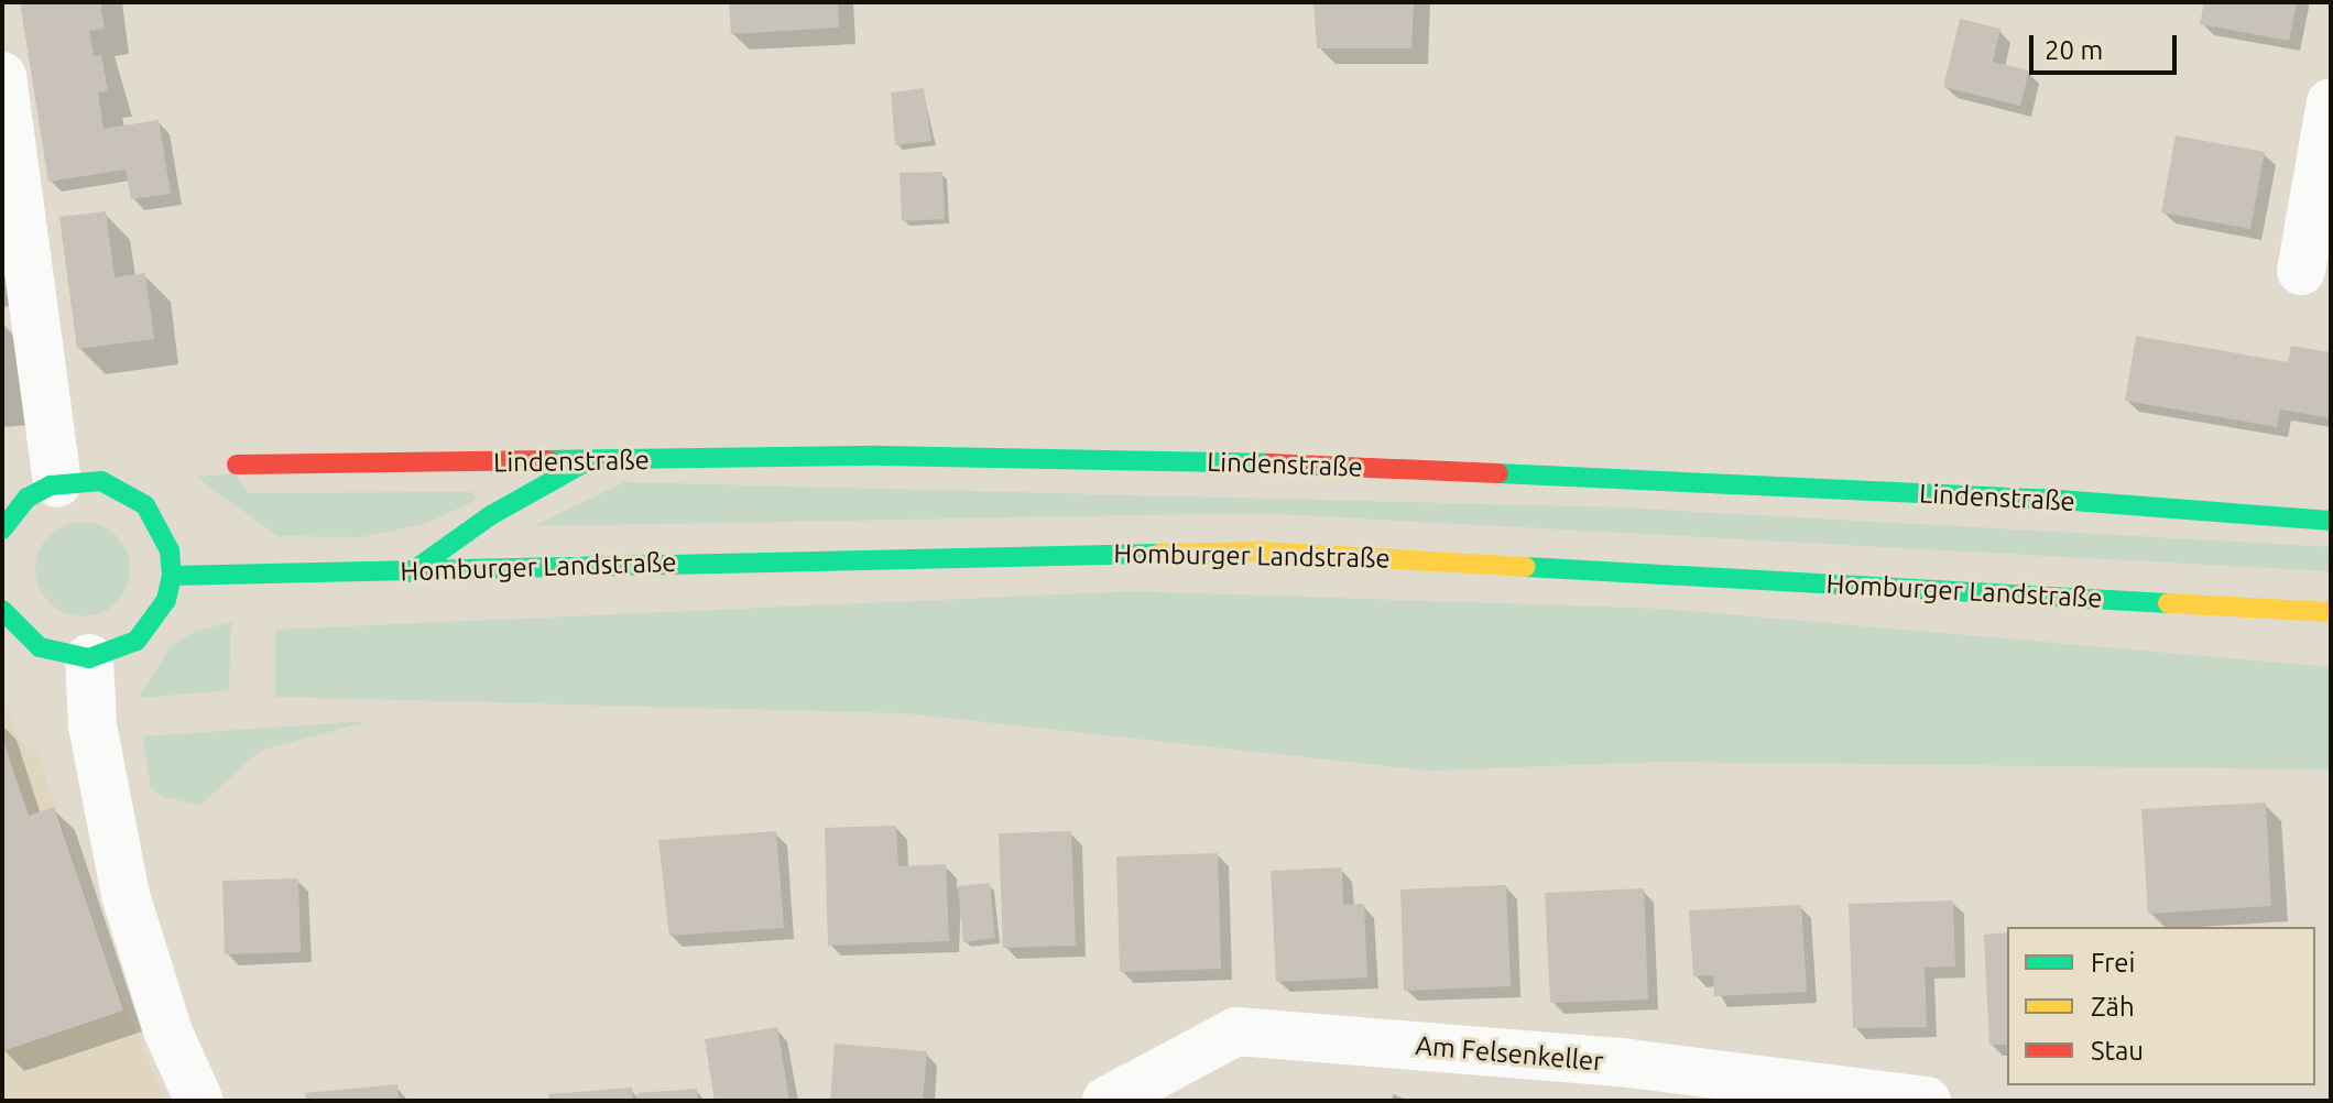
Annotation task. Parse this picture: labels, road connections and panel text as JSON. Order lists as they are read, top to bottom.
{
  "streets": {
    "street": ["Lindenstraße", "Homburger Landstraße", "Am Felsenkeller"]
  },
  "legend": ["Frei", "Zäh", "Stau"],
  "scale_bar": "20 m"
}
